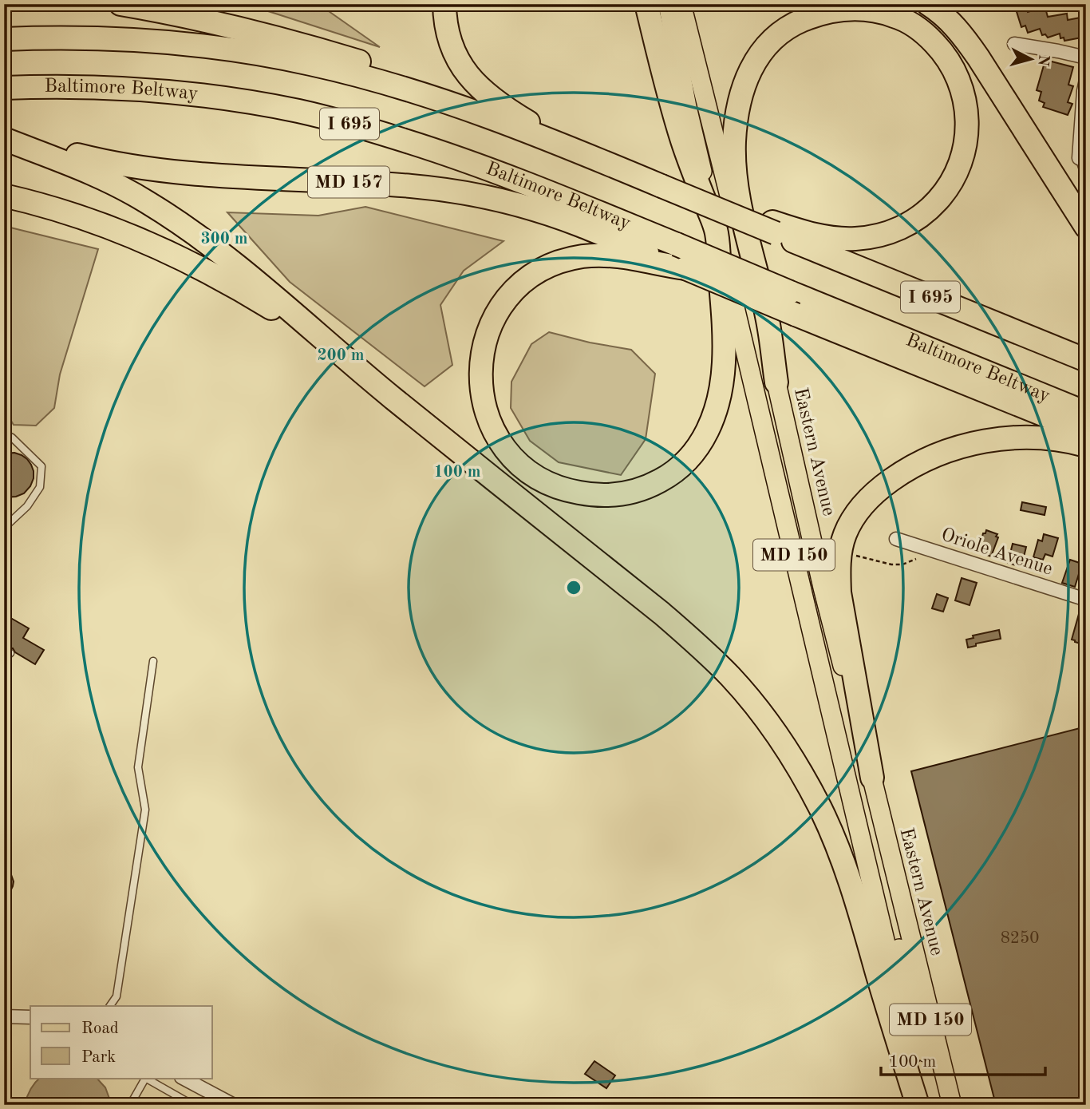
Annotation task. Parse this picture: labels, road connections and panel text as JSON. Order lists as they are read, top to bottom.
{
  "streets": {
    "highway": ["Baltimore Beltway", "I 695", "MD 157"],
    "main road": ["Eastern Avenue", "MD 150"],
    "street": ["Oriole Avenue"]
  },
  "house_numbers": ["8250"],
  "legend": ["Road", "Park"],
  "scale_bar": "100 m",
  "north": "right",
  "rings": ["300 m", "200 m", "100 m"]
}
